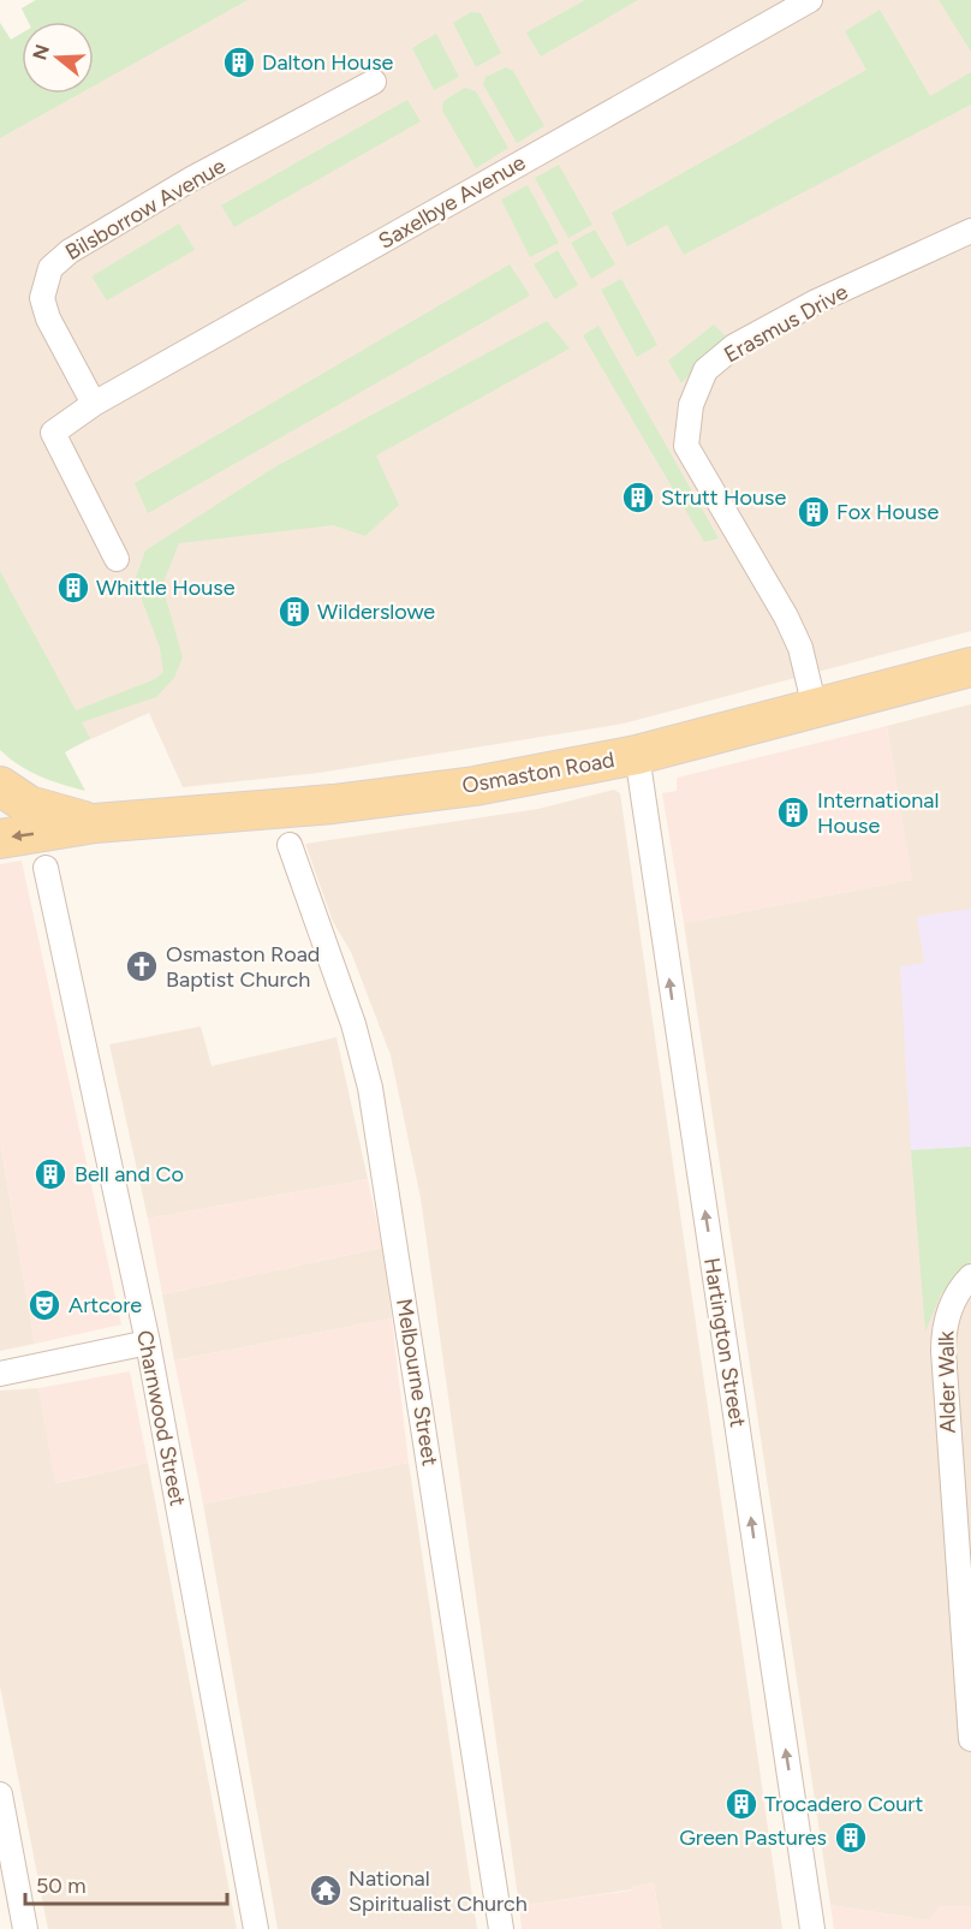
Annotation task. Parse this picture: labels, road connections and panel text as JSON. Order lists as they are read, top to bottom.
{
  "streets": {
    "main road": ["Osmaston Road"],
    "street": [
      "Saxelbye Avenue",
      "Bilsborrow Avenue",
      "Erasmus Drive",
      "Hartington Street",
      "Melbourne Street",
      "Alder Walk",
      "Charnwood Street"
    ]
  },
  "crossings": [
    ["Saxelbye Avenue", "Bilsborrow Avenue"],
    ["Erasmus Drive", "Osmaston Road"],
    ["Osmaston Road", "Hartington Street"]
  ],
  "one_way": ["Hartington Street"],
  "places": {
    "building": [
      "Dalton House",
      "Strutt House",
      "Fox House",
      "Whittle House",
      "Wilderslowe",
      "International House",
      "Bell and Co",
      "Trocadero Court",
      "Green Pastures"
    ],
    "church": ["Osmaston Road Baptist Church"],
    "theatre": ["Artcore"],
    "temple": ["National Spiritualist Church"]
  },
  "scale_bar": "50 m",
  "north": "left"
}
